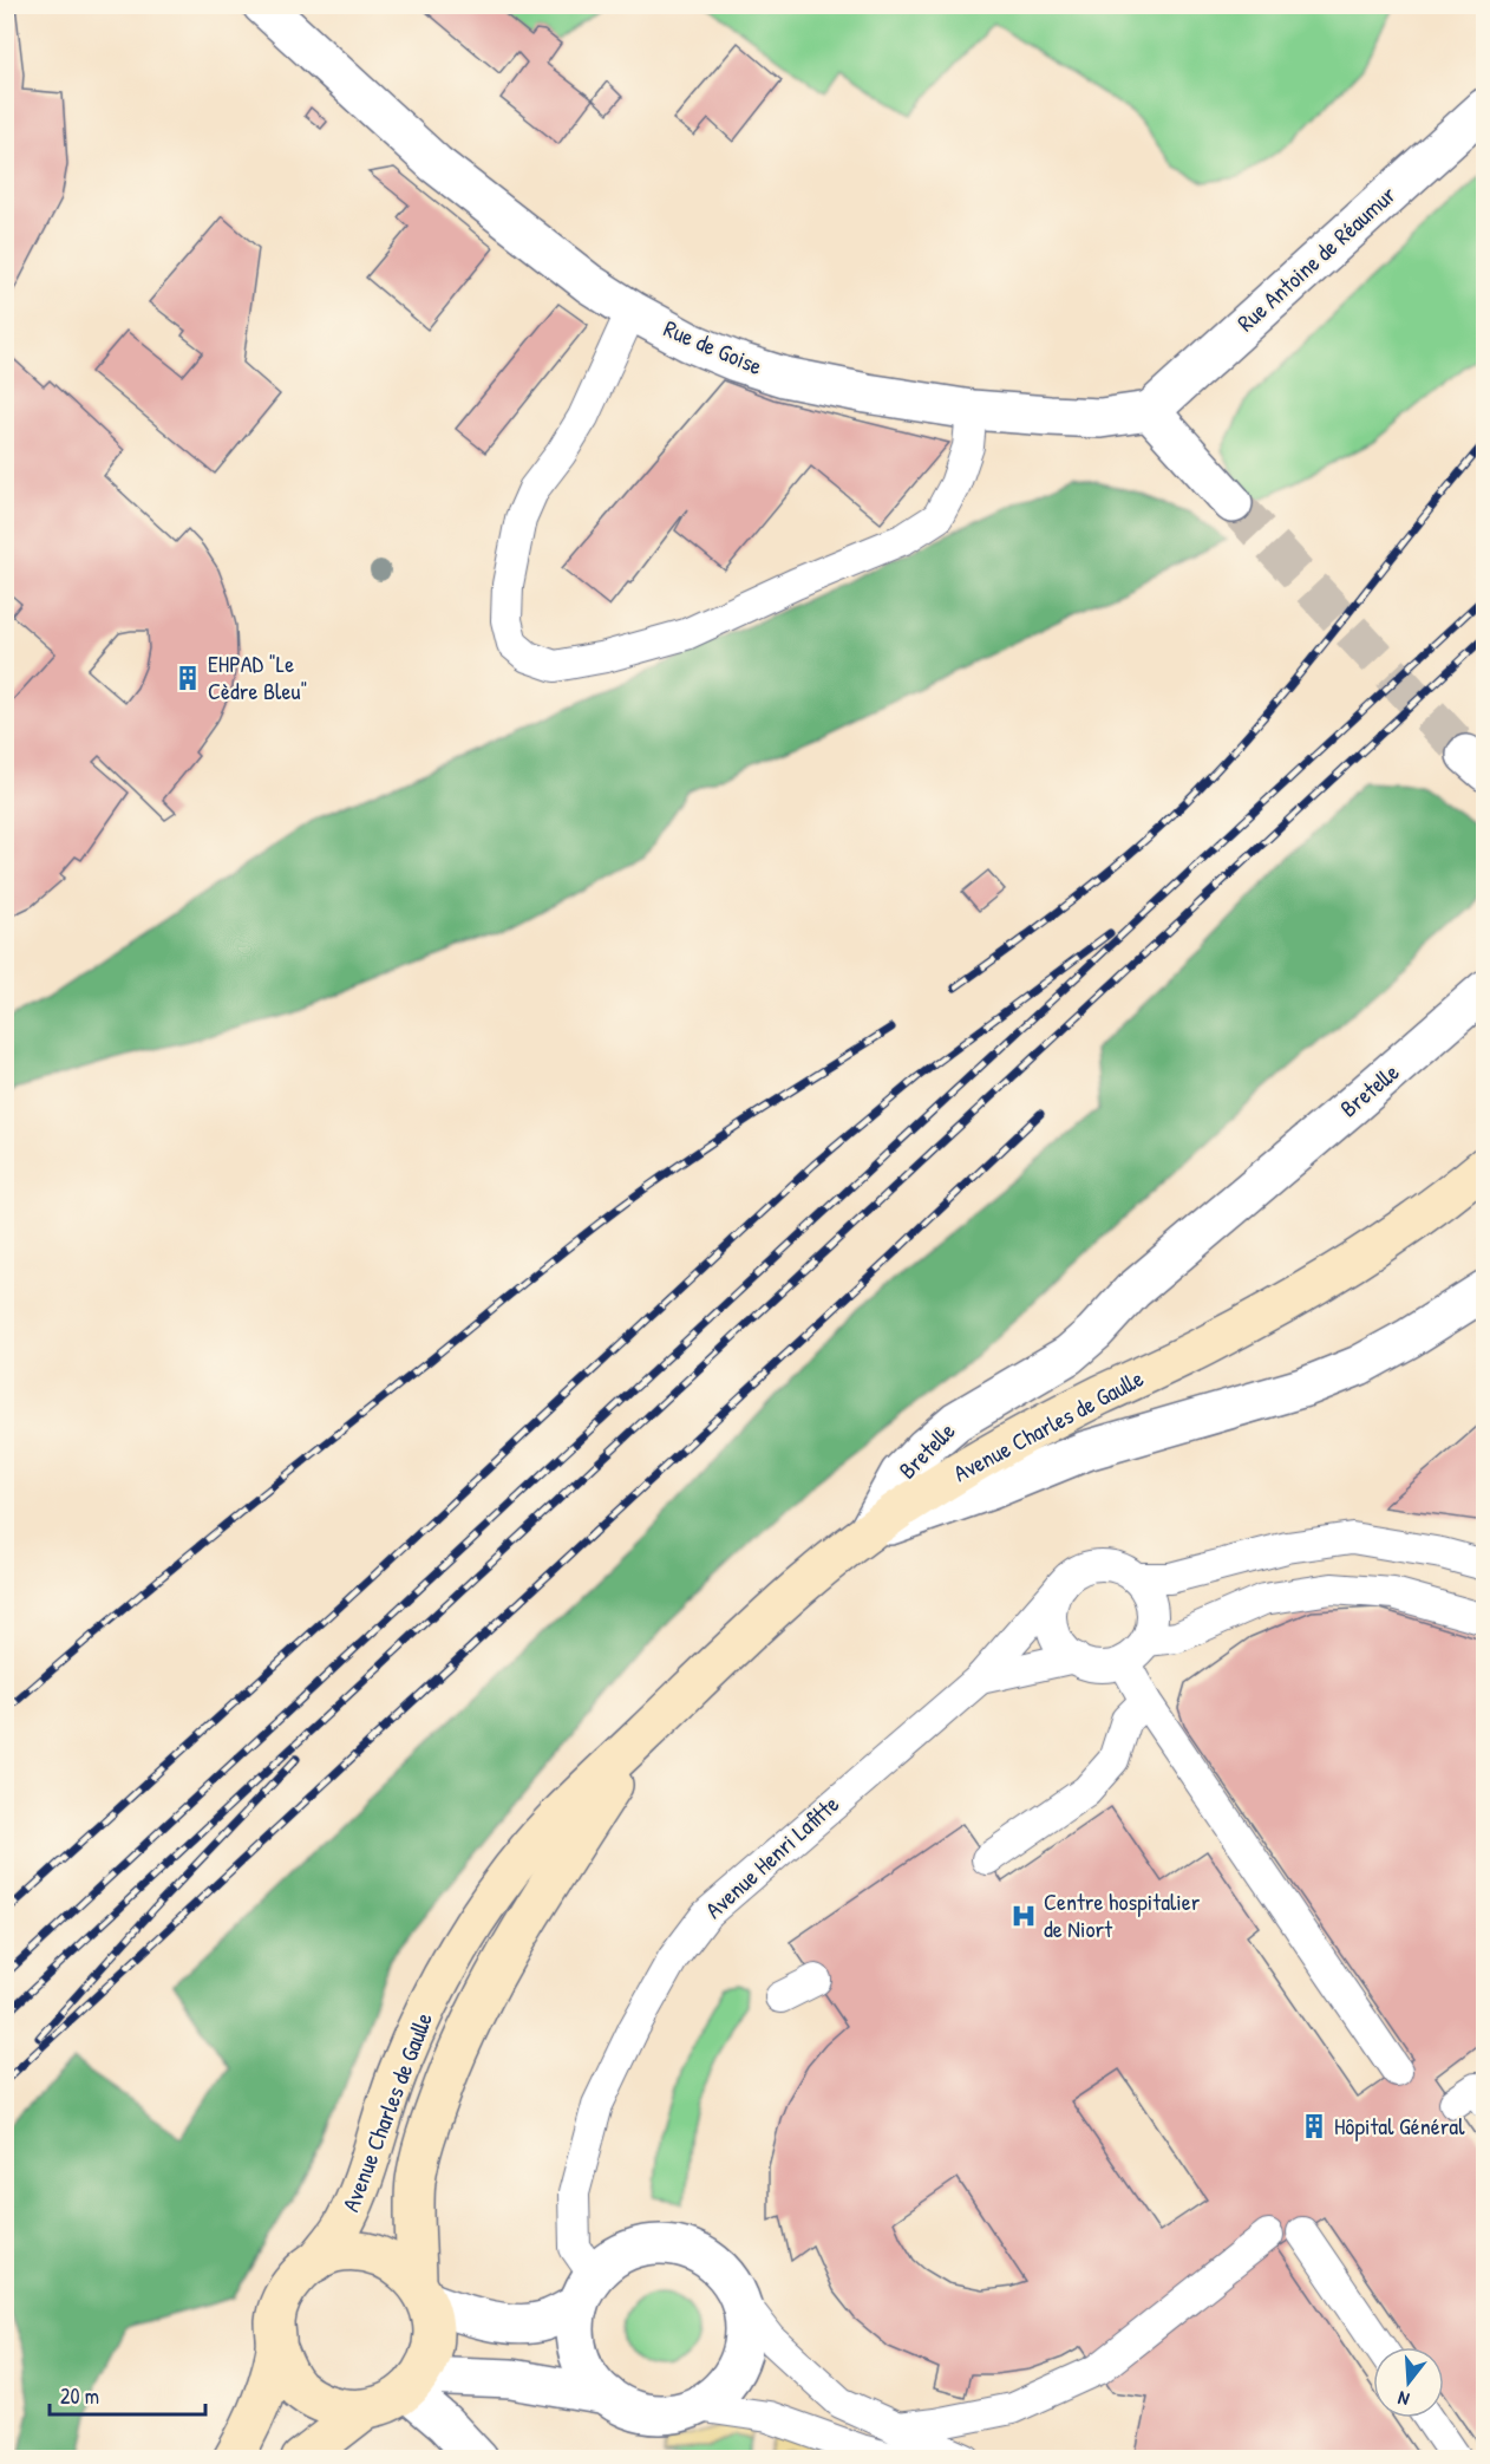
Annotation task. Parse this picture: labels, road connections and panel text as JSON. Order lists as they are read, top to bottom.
{
  "streets": {
    "main road": ["Avenue Charles de Gaulle"],
    "street": ["Rue Antoine de Réaumur", "Rue de Goise", "Bretelle"],
    "lane": ["Avenue Henri Lafitte"]
  },
  "crossings": [
    ["Rue Antoine de Réaumur", "Rue de Goise"],
    ["Bretelle", "Avenue Charles de Gaulle"]
  ],
  "places": {
    "building": ["EHPAD \"Le Cèdre Bleu\"", "Hôpital Général"],
    "hospital": ["Centre hospitalier de Niort"]
  },
  "scale_bar": "20 m",
  "north": "bottom"
}
